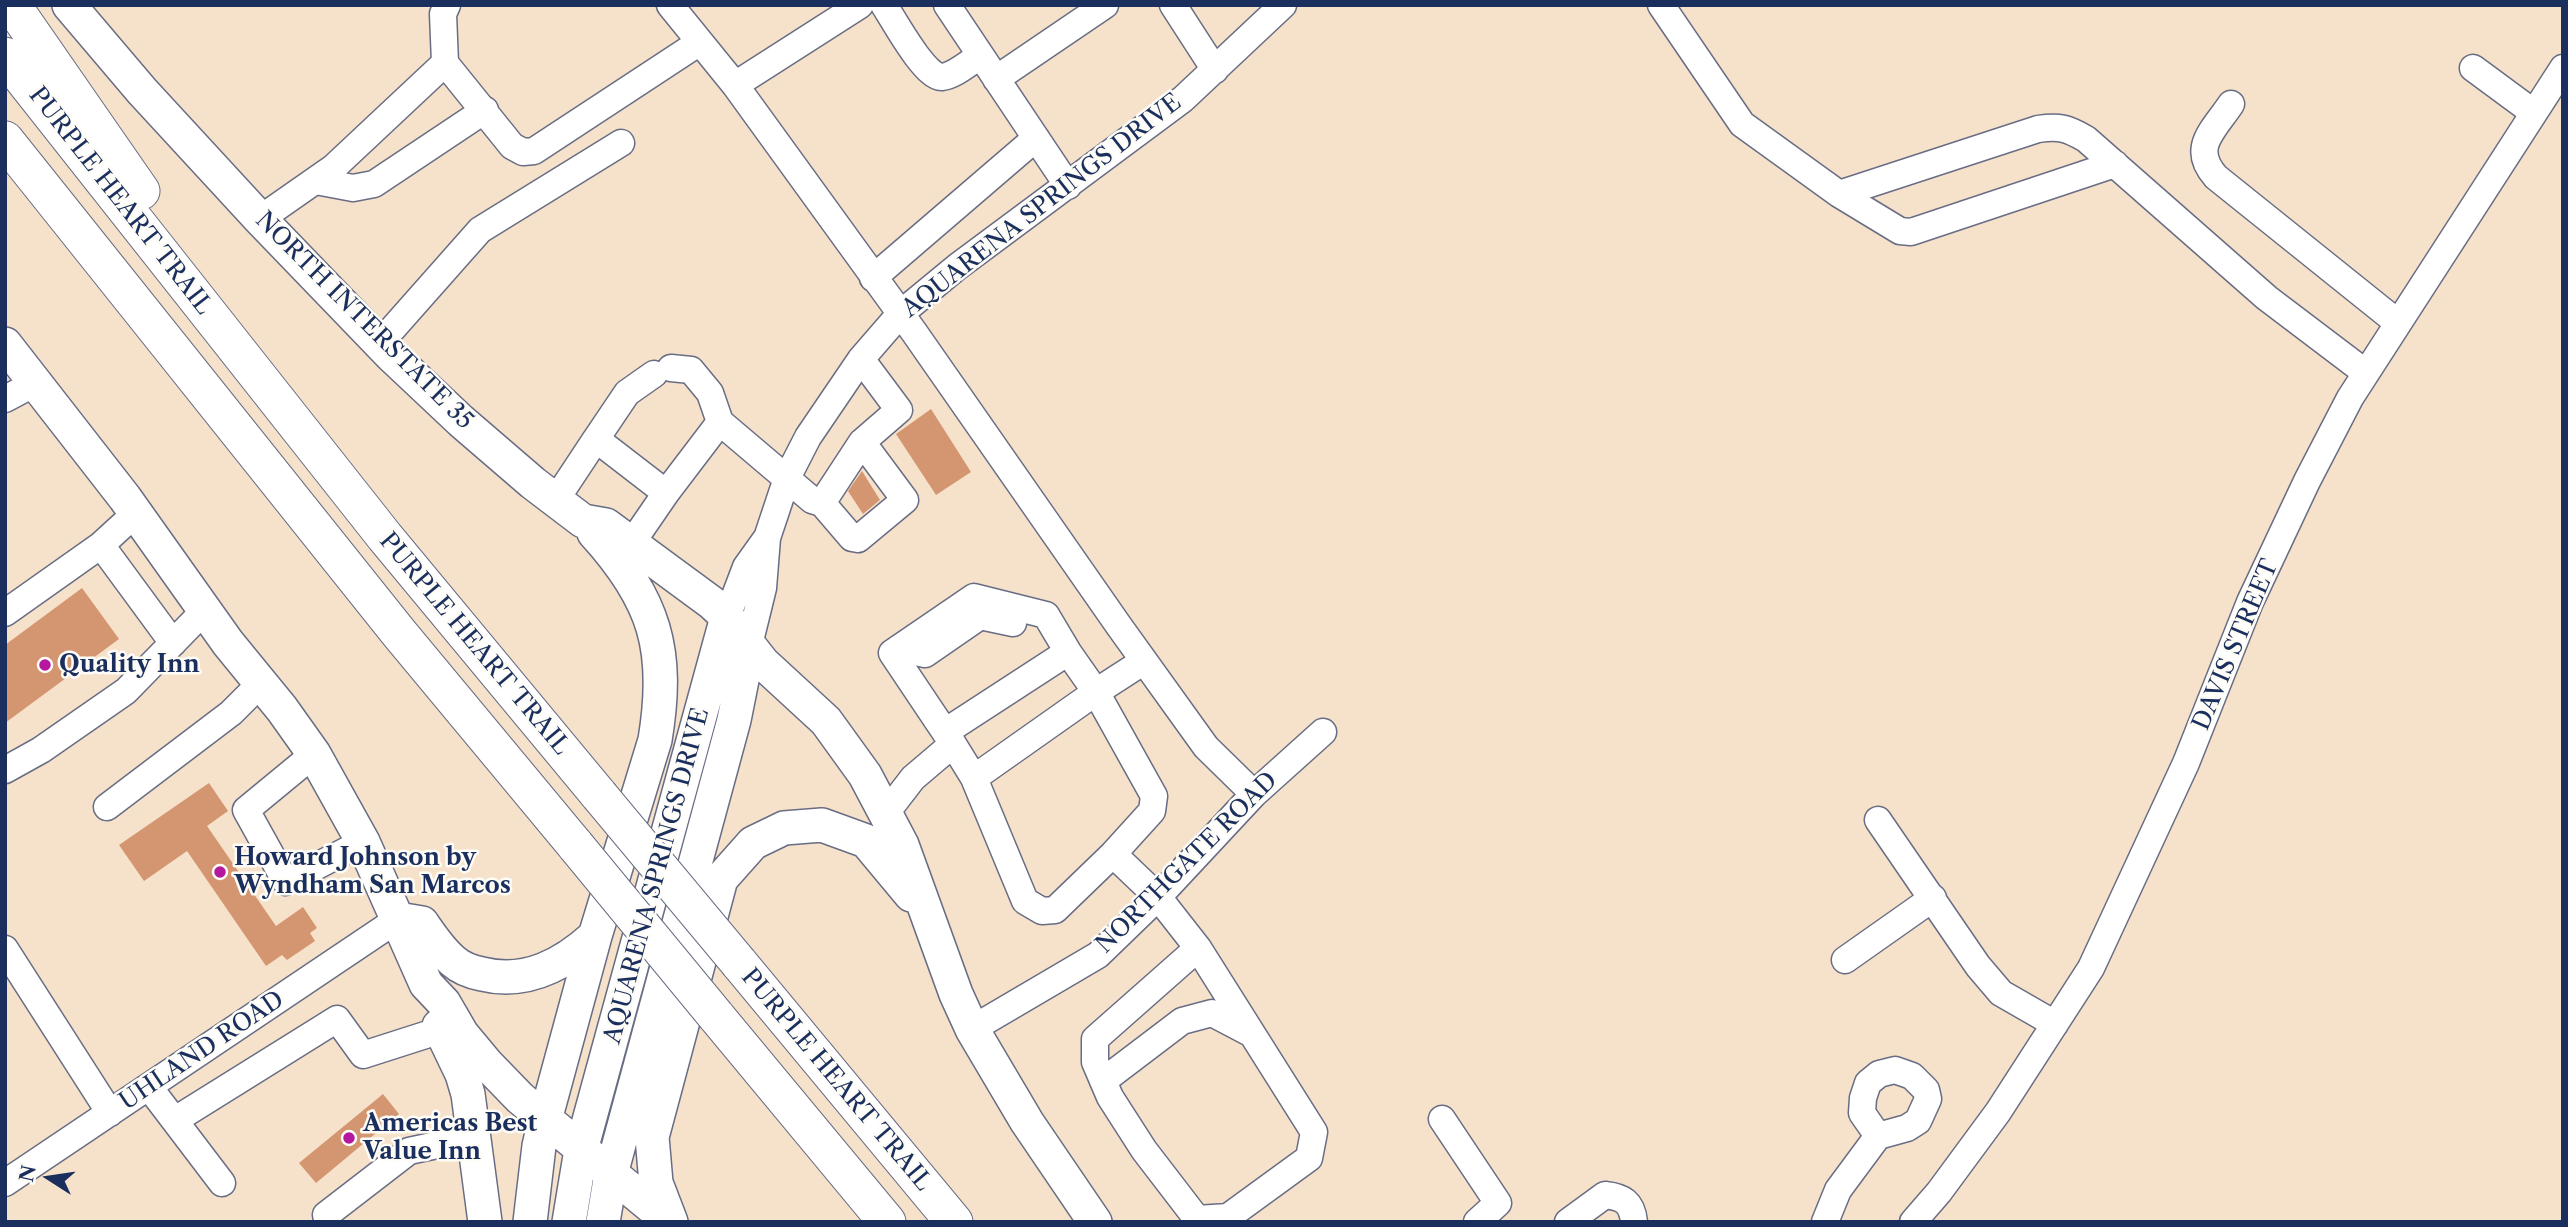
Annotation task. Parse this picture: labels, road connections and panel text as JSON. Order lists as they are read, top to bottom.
{
  "streets": {
    "highway": ["PURPLE HEART TRAIL"],
    "main road": ["AQUARENA SPRINGS DRIVE", "NORTH INTERSTATE 35"],
    "street": ["DAVIS STREET", "NORTHGATE ROAD", "UHLAND ROAD"]
  },
  "crossings": [
    ["AQUARENA SPRINGS DRIVE", "NORTH INTERSTATE 35"],
    ["NORTH INTERSTATE 35", "NORTHGATE ROAD"]
  ],
  "places": ["Quality Inn", "Howard Johnson by Wyndham San Marcos", "Americas Best Value Inn"],
  "north": "left"
}
